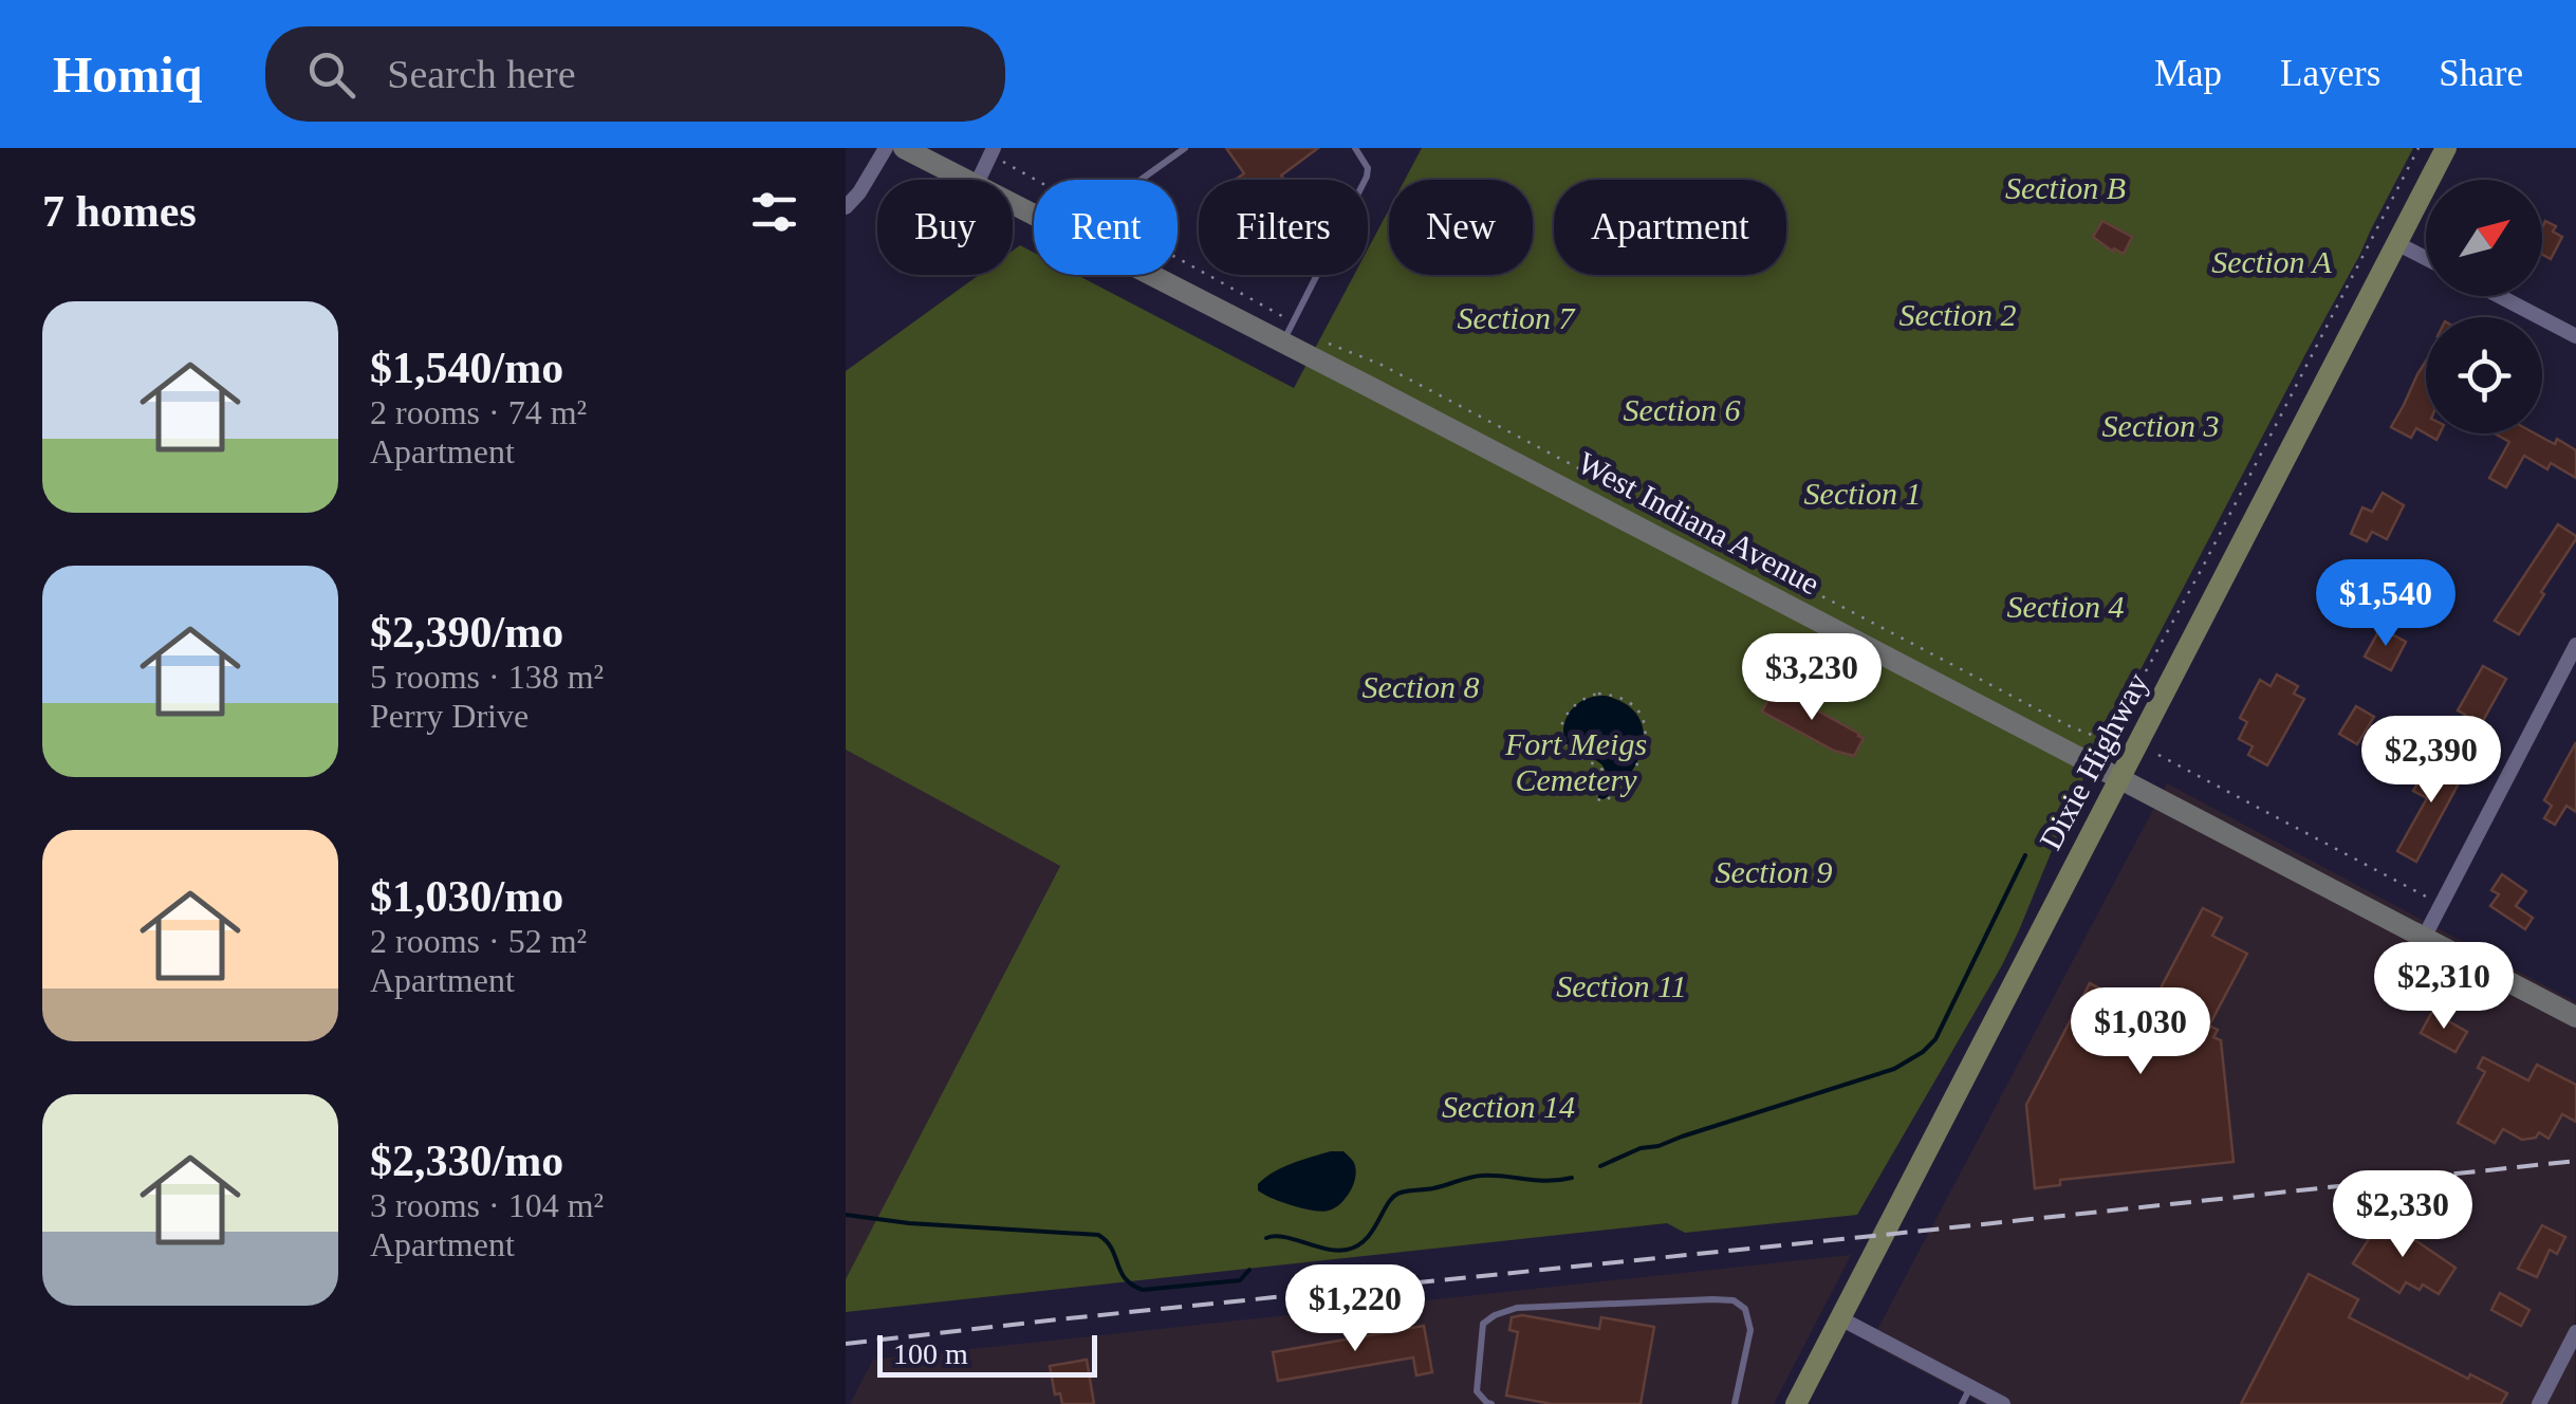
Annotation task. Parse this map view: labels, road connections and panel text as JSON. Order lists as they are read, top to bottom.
{
  "streets": {
    "main road": ["West Indiana Avenue", "Dixie Highway"]
  },
  "crossings": [
    ["West Indiana Avenue", "Dixie Highway"]
  ],
  "parks": [
    "Section B",
    "Section A",
    "Section 2",
    "Section 7",
    "Section 6",
    "Section 3",
    "Section 1",
    "Section 4",
    "Section 8",
    "Fort Meigs Cemetery",
    "Section 9",
    "Section 11",
    "Section 14"
  ],
  "scale_bar": "100 m",
  "north": "top right",
  "page": {
    "header": "Homiq",
    "search": "Search here",
    "nav": ["Map", "Layers", "Share"],
    "heading": "7 homes",
    "chip": [
      "Buy",
      "Rent",
      "Filters",
      "New",
      "Apartment"
    ],
    "list": [
      {
        "name": "$1,540/mo",
        "note": "2 rooms · 74 m² · Apartment"
      },
      {
        "name": "$2,390/mo",
        "note": "5 rooms · 138 m² · Perry Drive"
      },
      {
        "name": "$1,030/mo",
        "note": "2 rooms · 52 m² · Apartment"
      },
      {
        "name": "$2,330/mo",
        "note": "3 rooms · 104 m² · Apartment"
      }
    ],
    "price": [
      "$1,540",
      "$3,230",
      "$2,390",
      "$2,310",
      "$1,030",
      "$2,330",
      "$1,220"
    ],
    "scale": "100 m"
  }
}
